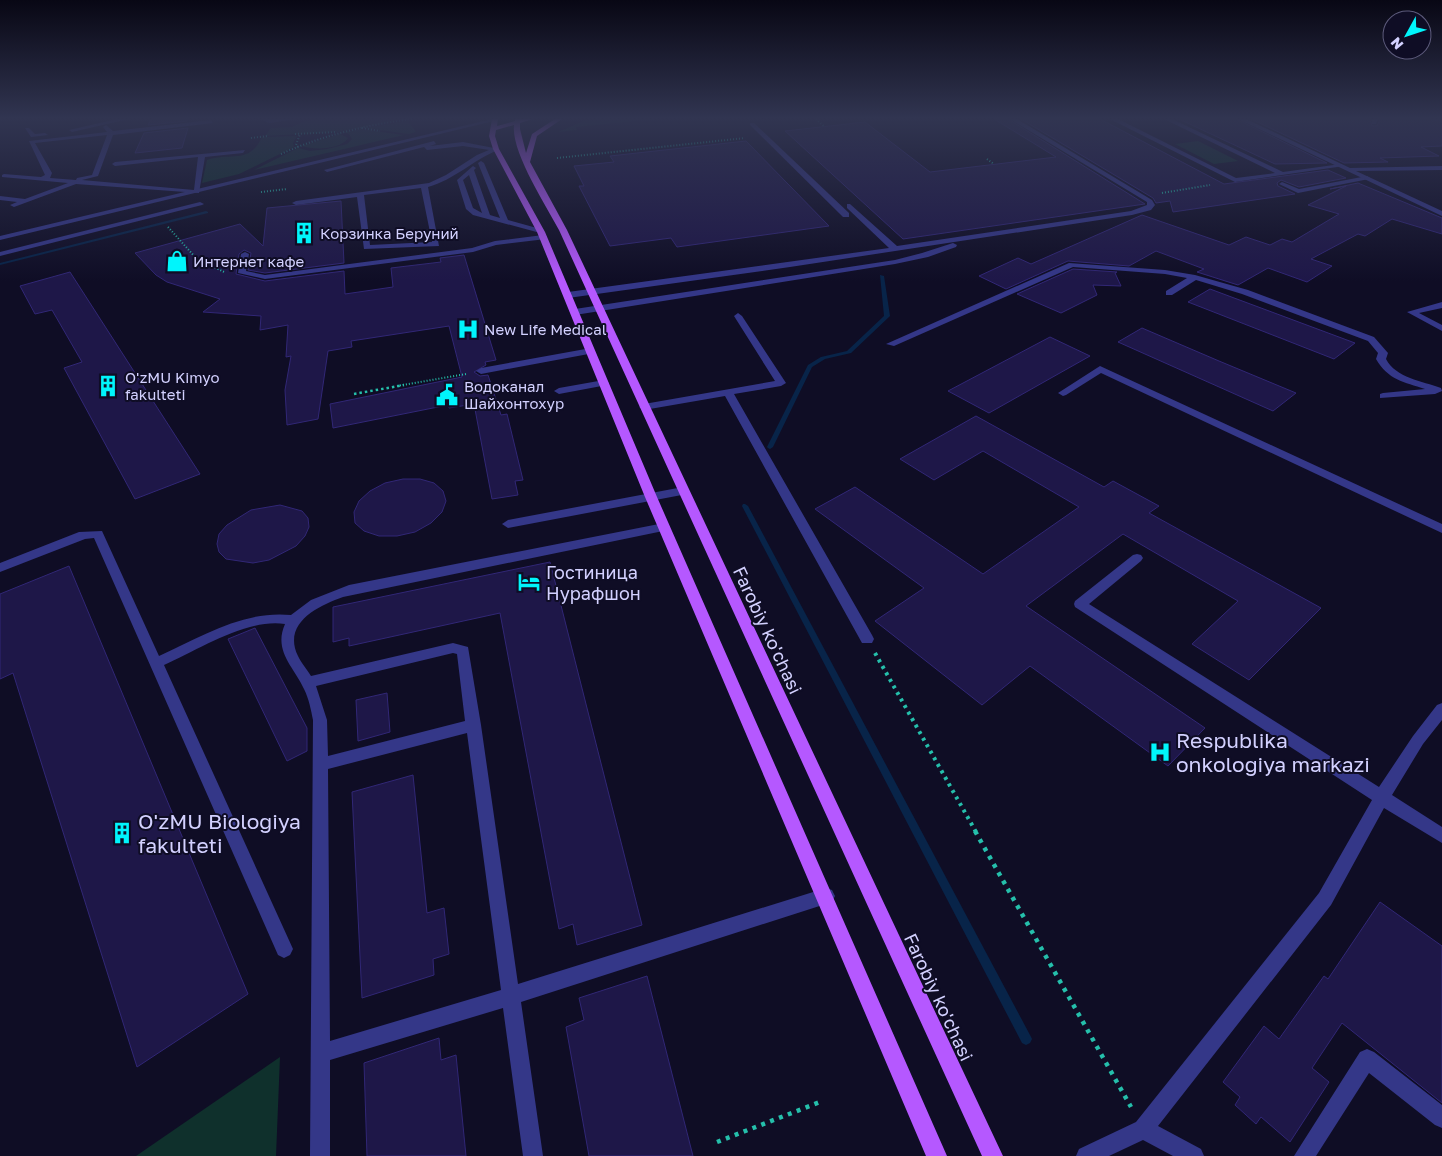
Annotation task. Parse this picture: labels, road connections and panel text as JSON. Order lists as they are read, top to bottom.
{
  "streets": {
    "main road": ["Farobiy ko'chasi"]
  },
  "places": {
    "building": ["Корзинка Беруний", "O'zMU Kimyo fakulteti", "O'zMU Biologiya fakulteti"],
    "shop": ["Интернет кафе"],
    "hospital": ["New Life Medical", "Respublika onkologiya markazi"],
    "public building": ["Водоканал Шайхонтохур"],
    "hotel": ["Гостиница Нурафшон"]
  },
  "north": "bottom left"
}
